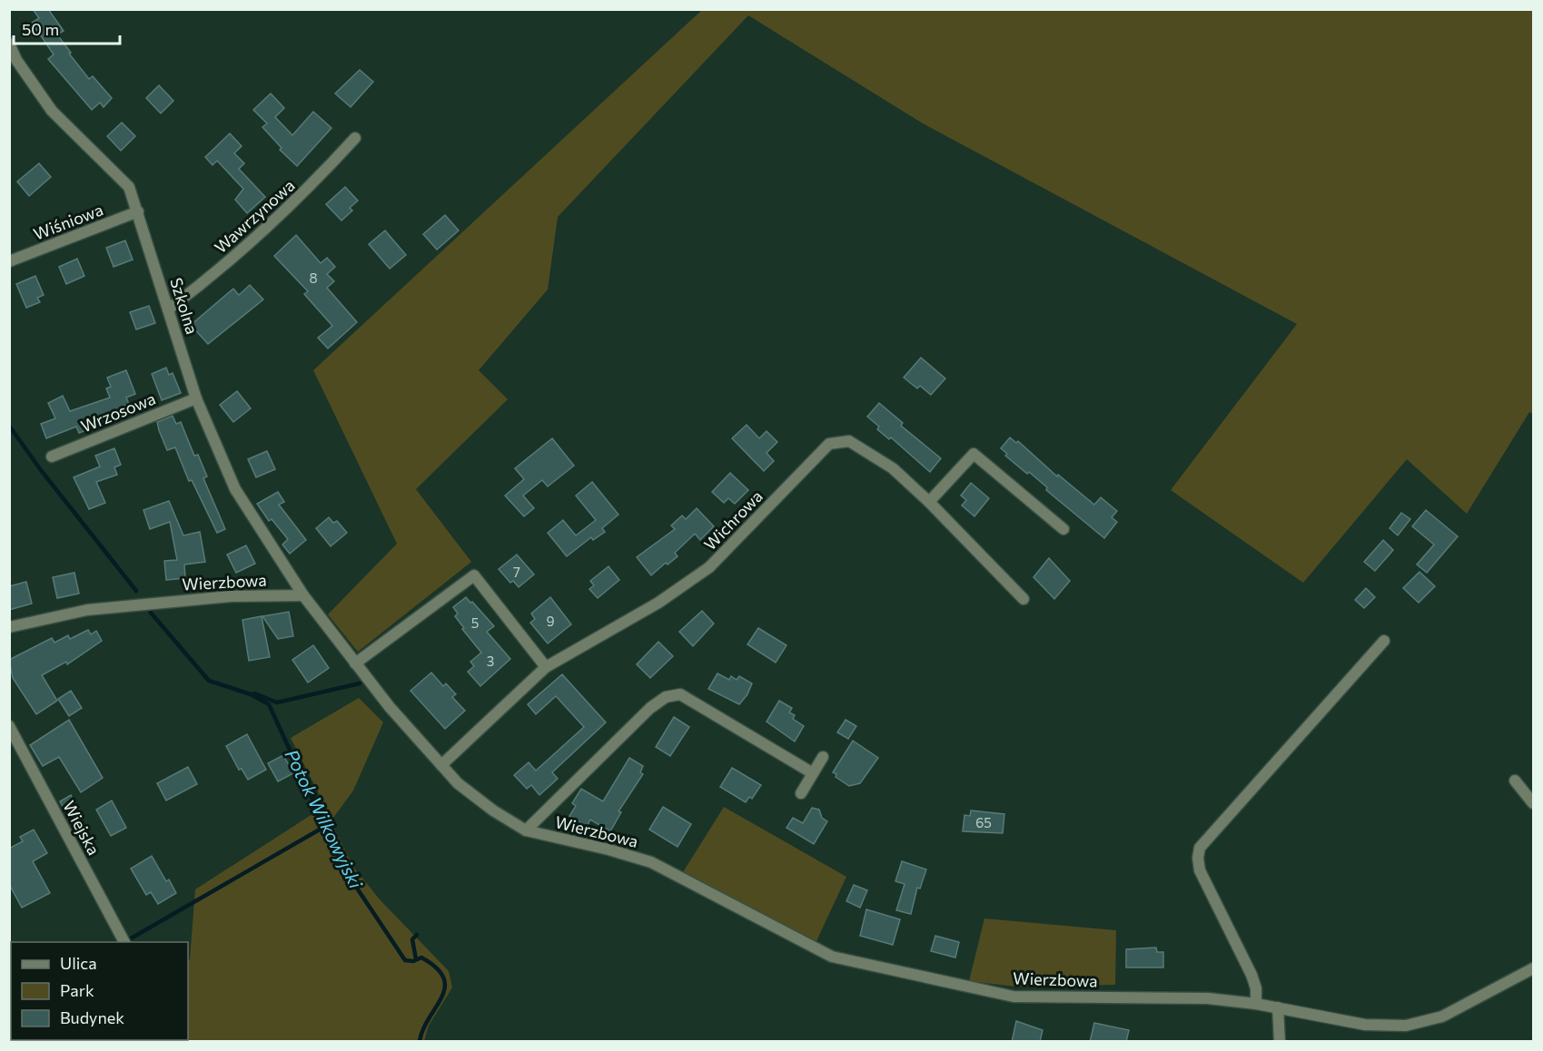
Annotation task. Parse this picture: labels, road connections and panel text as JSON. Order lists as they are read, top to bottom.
{
  "streets": {
    "street": [
      "Wawrzynowa",
      "Wiśniowa",
      "Szkolna",
      "Wrzosowa",
      "Wichrowa",
      "Wierzbowa",
      "Wiejska"
    ]
  },
  "crossings": [
    ["Wawrzynowa", "Szkolna"],
    ["Wiśniowa", "Szkolna"],
    ["Szkolna", "Wrzosowa"],
    ["Szkolna", "Wierzbowa"],
    ["Wichrowa", "Wierzbowa"]
  ],
  "water": ["Potok Wilkowyjski"],
  "house_numbers": [
    "8",
    "7",
    "9",
    "5",
    "3",
    "65"
  ],
  "legend": ["Ulica", "Park", "Budynek"],
  "scale_bar": "50 m"
}
